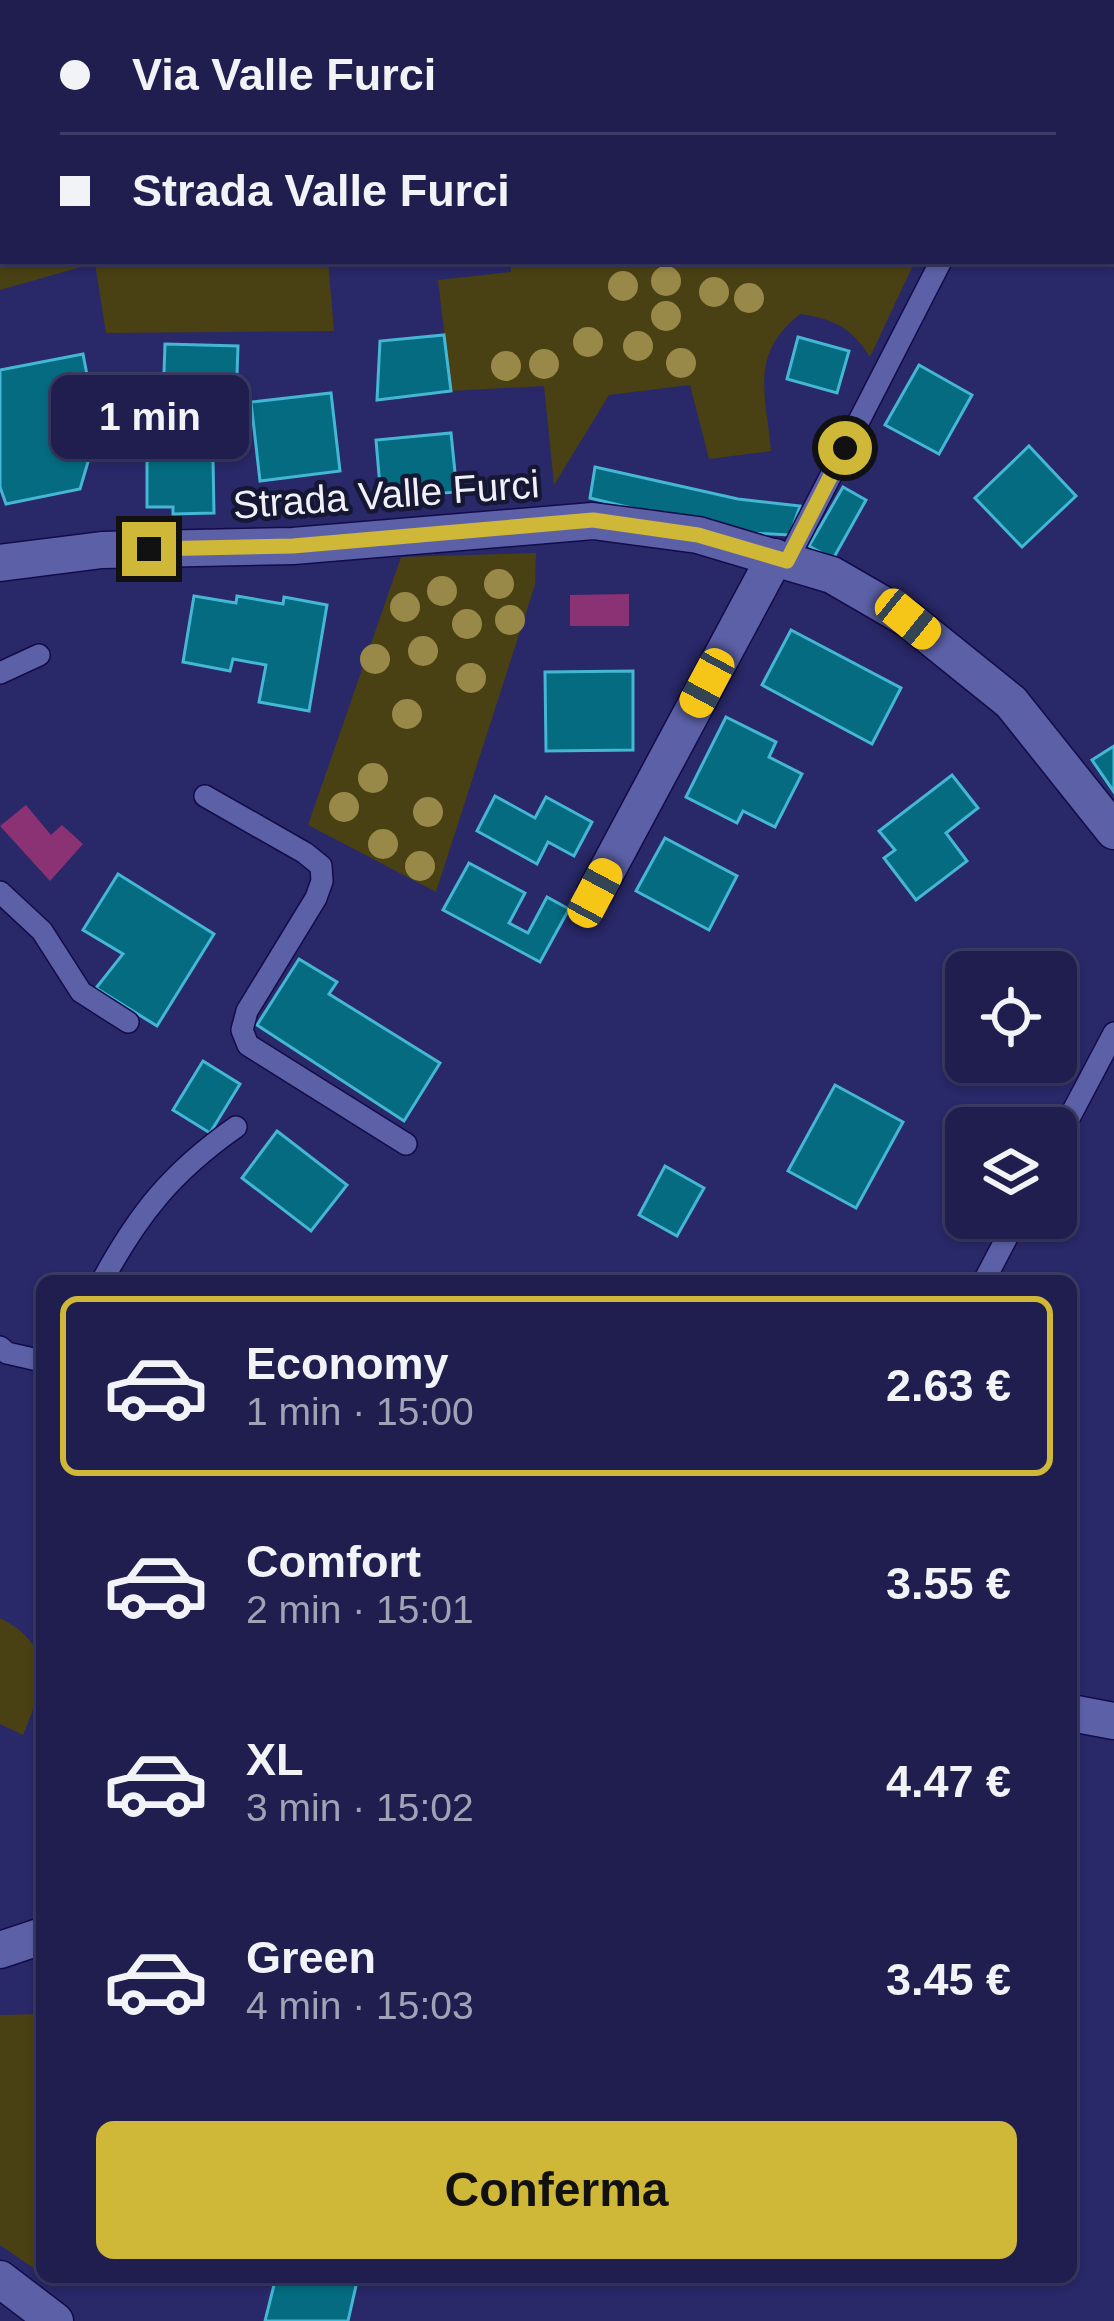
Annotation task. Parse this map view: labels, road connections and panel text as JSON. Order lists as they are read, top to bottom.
{
  "streets": {
    "street": ["Strada Valle Furci"]
  },
  "page": {
    "banner": ["Via Valle Furci", "Strada Valle Furci"],
    "bubble": "1 min",
    "list": [
      {
        "name": "Economy",
        "note": "1 min · 15:00",
        "value": "2.63 €"
      },
      {
        "name": "Comfort",
        "note": "2 min · 15:01",
        "value": "3.55 €"
      },
      {
        "name": "XL",
        "note": "3 min · 15:02",
        "value": "4.47 €"
      },
      {
        "name": "Green",
        "note": "4 min · 15:03",
        "value": "3.45 €"
      }
    ],
    "buttons": "Conferma"
  }
}
